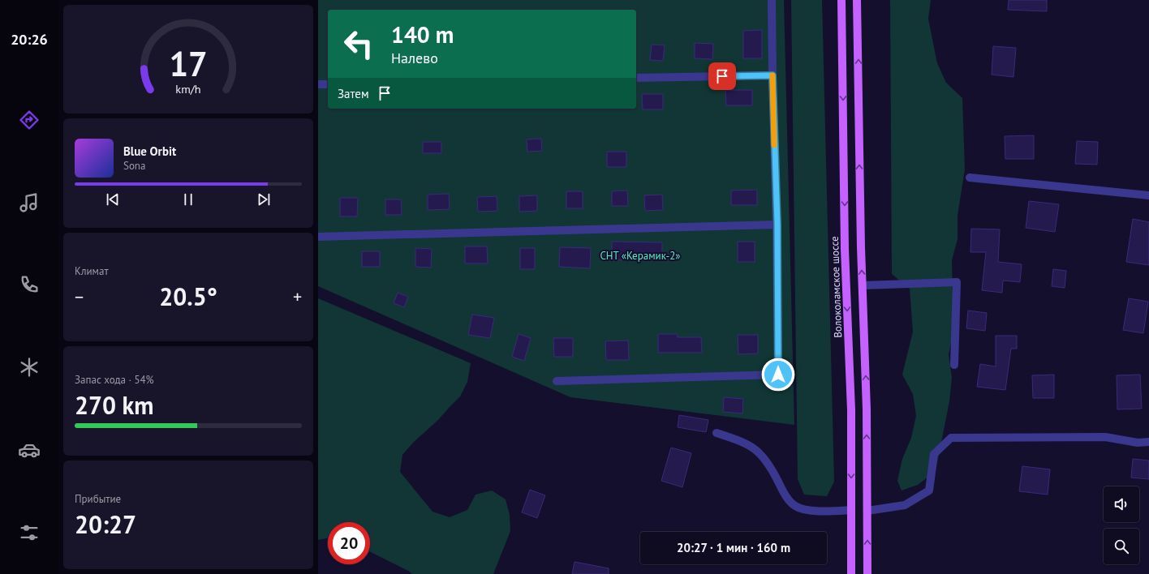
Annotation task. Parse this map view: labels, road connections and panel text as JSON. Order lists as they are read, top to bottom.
{
  "streets": {
    "main road": ["Волоколамское шоссе"]
  },
  "parks": ["СНТ «Керамик-2»"],
  "page": {
    "tabs": "20:26",
    "turn": ["140 m", "Налево"],
    "then": "Затем",
    "song": ["Blue Orbit", "Sona"],
    "tile": [
      "Климат",
      ["Запас хода · 54%", "270 km"],
      ["Прибытие", "20:27"]
    ],
    "heat": ["−", "20.5°", "+"],
    "limit": "20",
    "trip": "20:27 · 1 мин · 160 m",
    "gauge": ["17", "km/h"]
  }
}
